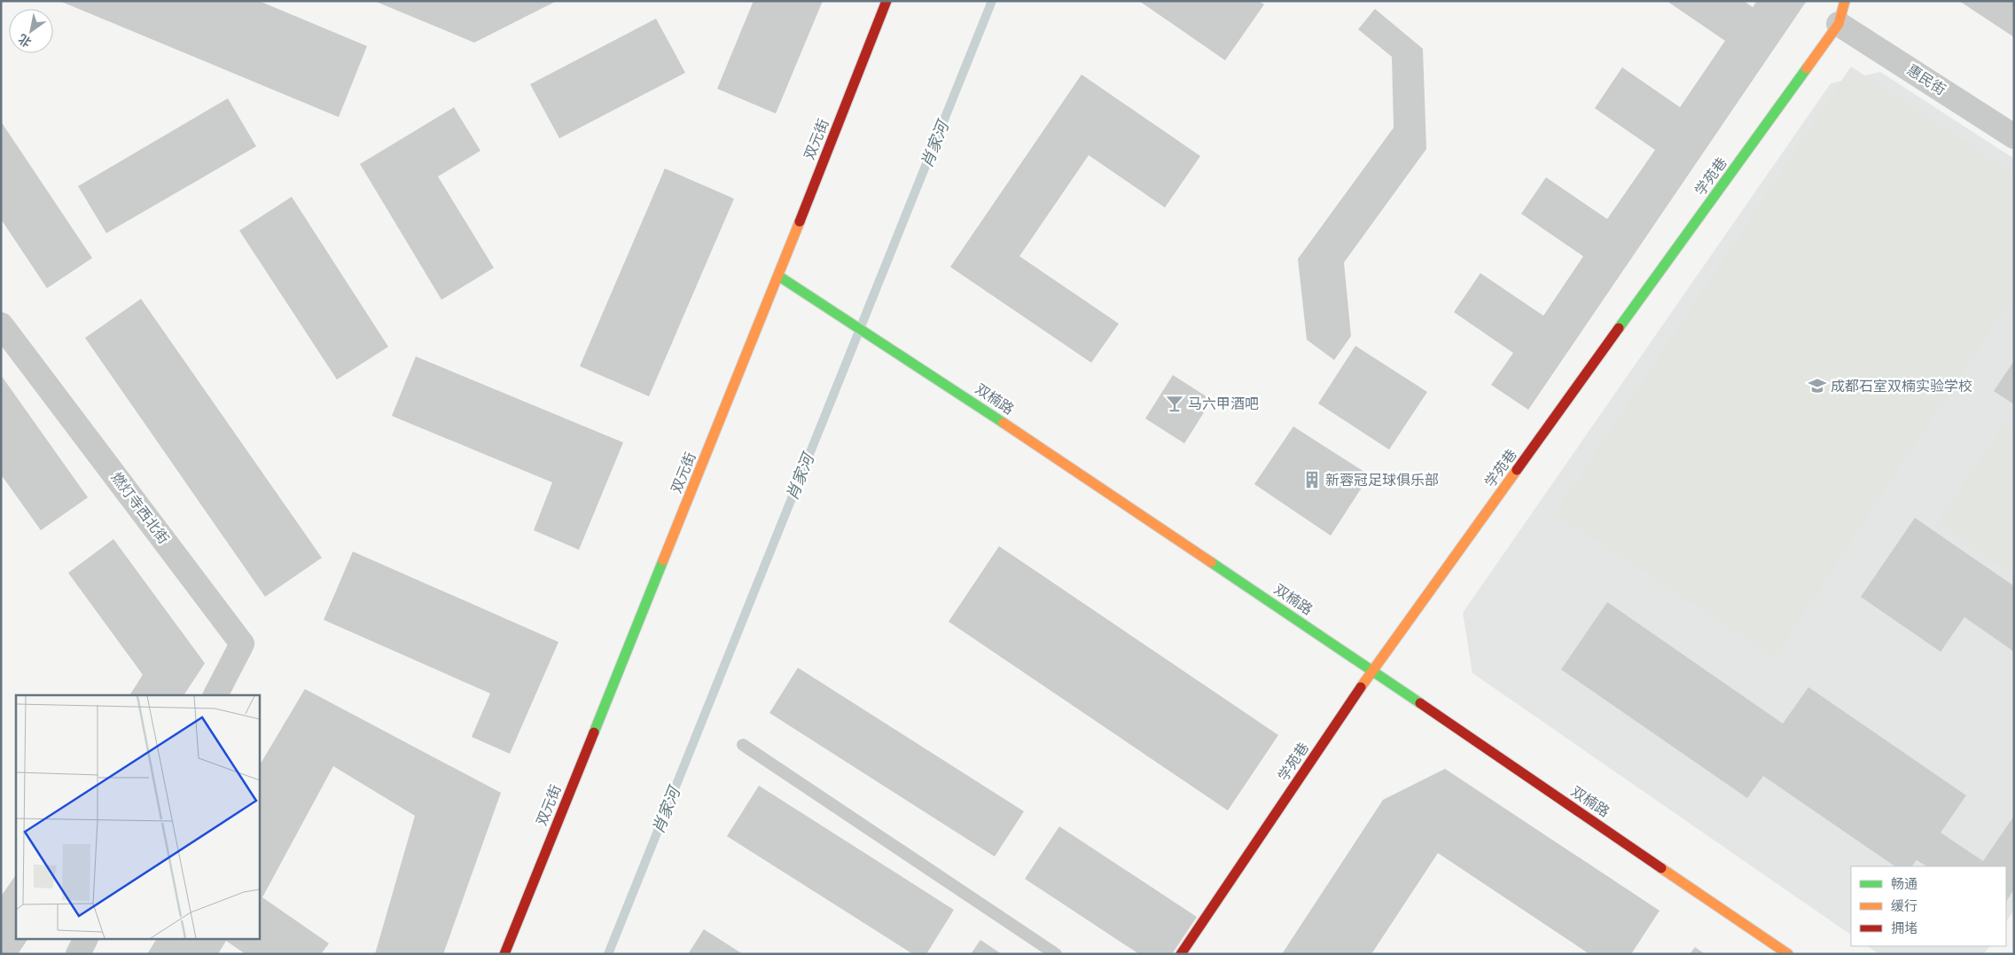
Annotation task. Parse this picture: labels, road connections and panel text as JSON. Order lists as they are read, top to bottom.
{
  "streets": {
    "street": [
      "惠民街",
      "双元街",
      "学苑巷",
      "双楠路",
      "燃灯寺西北街"
    ]
  },
  "crossings": [
    ["惠民街", "学苑巷"],
    ["双元街", "双楠路"],
    ["学苑巷", "双楠路"]
  ],
  "water": ["肖家河"],
  "places": {
    "school or university": ["成都石室双楠实验学校"],
    "bar": ["马六甲酒吧"],
    "building": ["新蓉冠足球俱乐部"]
  },
  "legend": ["畅通", "缓行", "拥堵"],
  "north": "bottom left"
}
